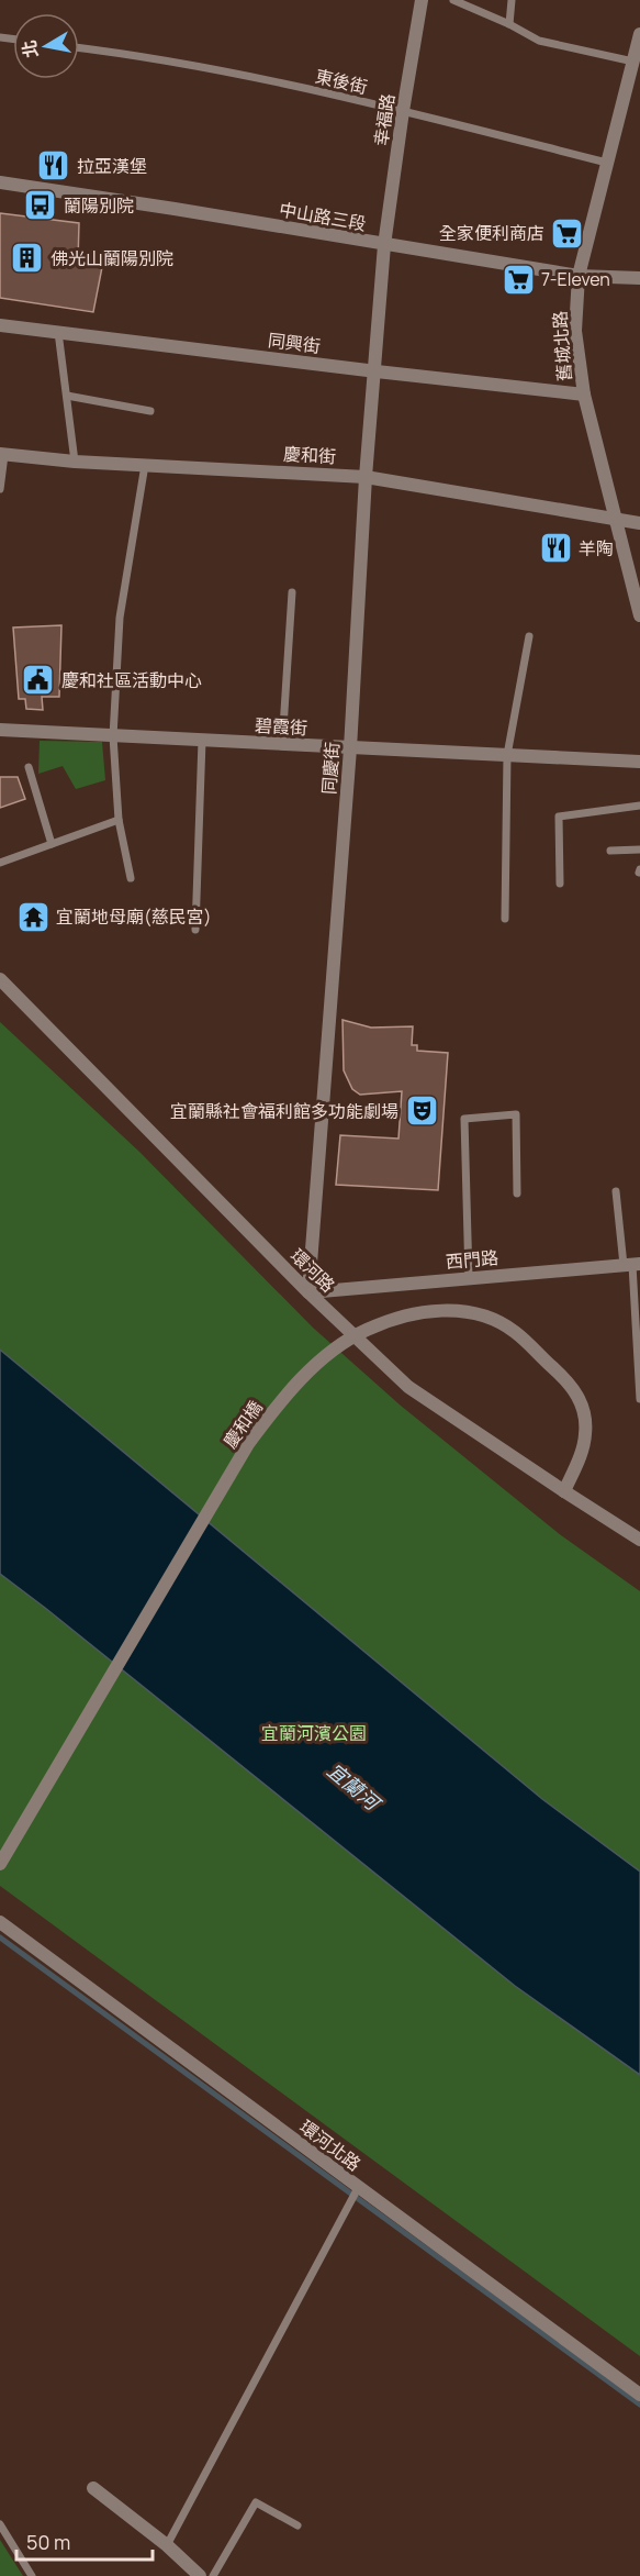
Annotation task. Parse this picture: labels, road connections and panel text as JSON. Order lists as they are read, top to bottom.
{
  "streets": {
    "street": [
      "幸福路",
      "中山路三段",
      "同興街",
      "舊城北路",
      "慶和街",
      "碧霞街",
      "同慶街",
      "西門路",
      "環河路",
      "慶和橋",
      "環河北路"
    ],
    "lane": ["東後街"]
  },
  "crossings": [
    ["東後街", "幸福路"],
    ["東後街", "舊城北路"],
    ["幸福路", "中山路三段"],
    ["幸福路", "同慶街"],
    ["中山路三段", "舊城北路"],
    ["中山路三段", "同慶街"],
    ["同興街", "舊城北路"],
    ["同興街", "同慶街"],
    ["舊城北路", "慶和街"],
    ["慶和街", "同慶街"],
    ["碧霞街", "同慶街"],
    ["同慶街", "西門路"],
    ["同慶街", "環河路"],
    ["西門路", "環河路"],
    ["環河路", "慶和橋"]
  ],
  "water": ["宜蘭河"],
  "parks": ["宜蘭河濱公園"],
  "places": {
    "restaurant": ["拉亞漢堡", "羊陶"],
    "bus stop": ["蘭陽別院"],
    "supermarket": ["全家便利商店", "7-Eleven"],
    "building": ["佛光山蘭陽別院"],
    "public building": ["慶和社區活動中心"],
    "temple": ["宜蘭地母廟(慈民宮)"],
    "theatre": ["宜蘭縣社會福利館多功能劇場"]
  },
  "scale_bar": "50 m",
  "north": "left"
}
